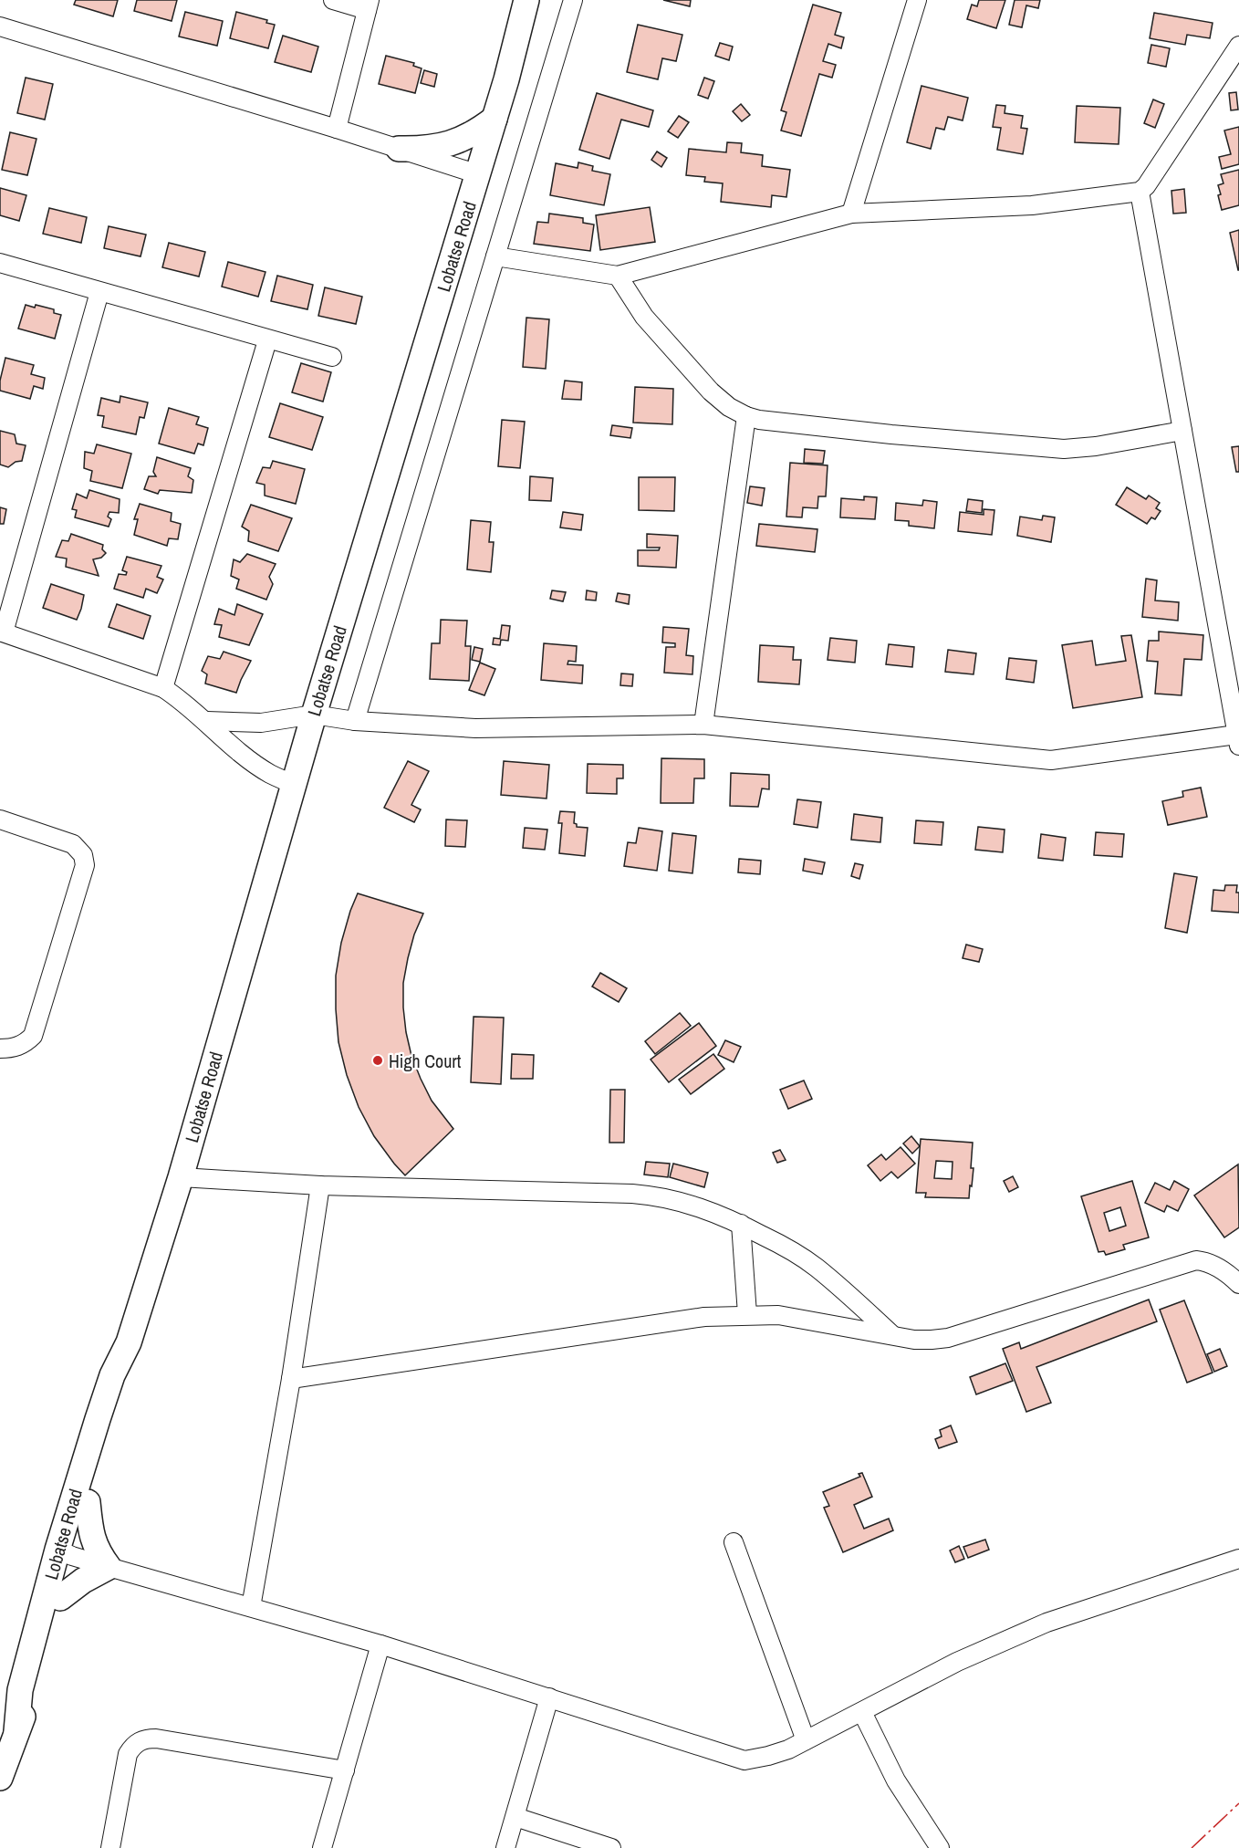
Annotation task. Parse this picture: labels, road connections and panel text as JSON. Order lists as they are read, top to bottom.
{
  "streets": {
    "highway": ["Lobatse Road"]
  },
  "places": ["High Court"]
}
